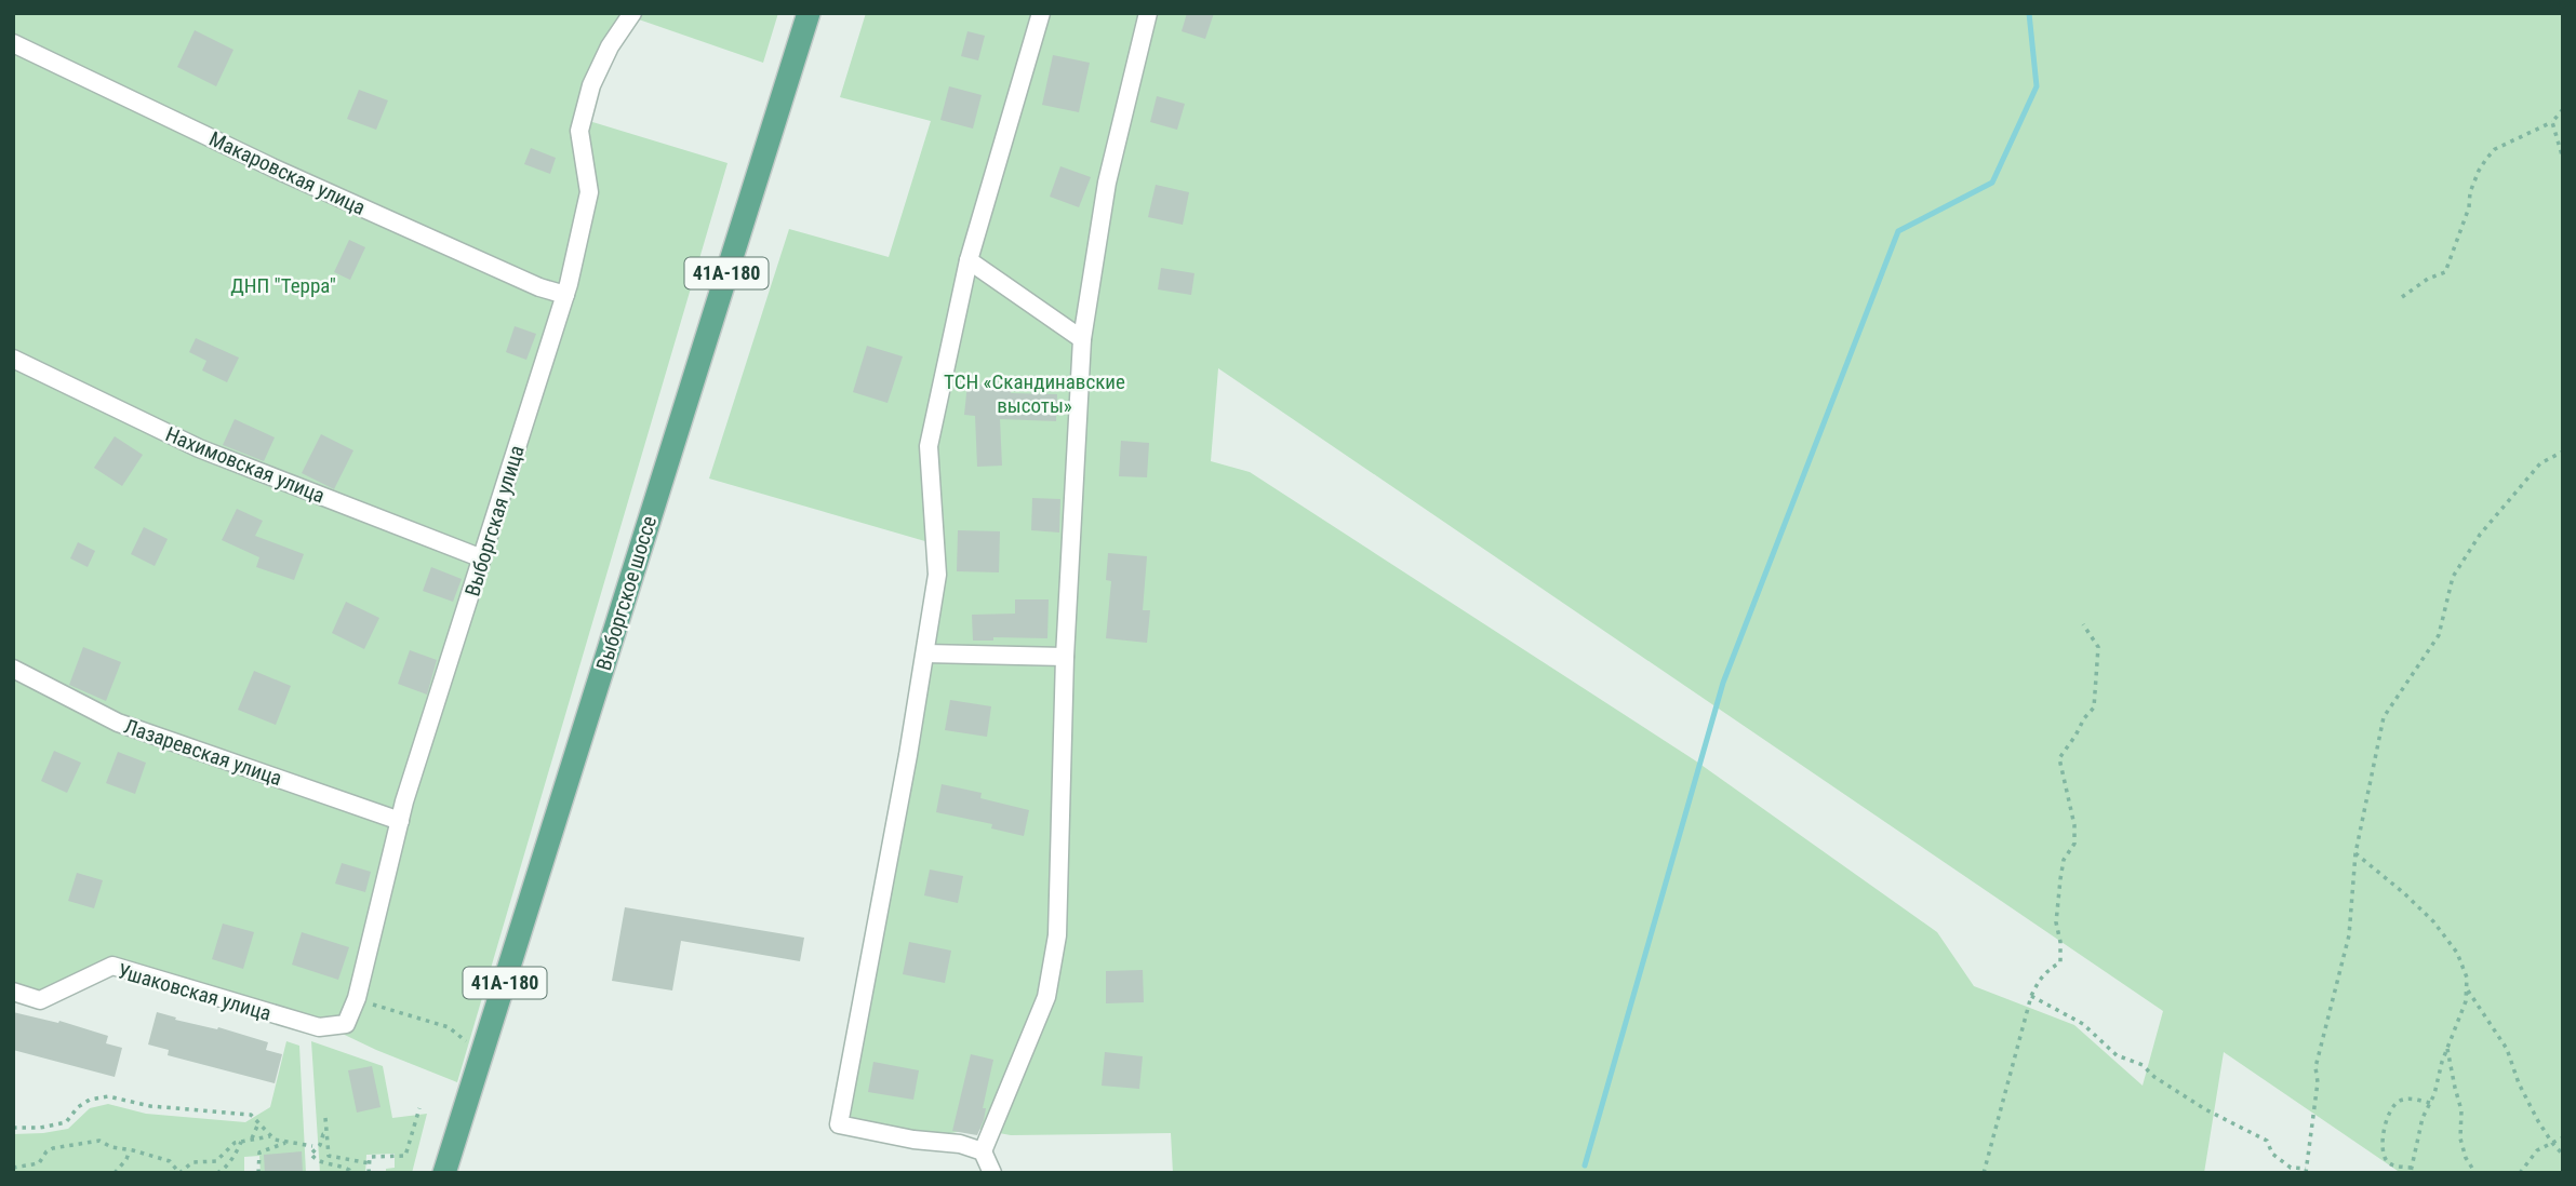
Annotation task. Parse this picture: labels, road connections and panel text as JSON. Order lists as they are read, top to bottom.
{
  "streets": {
    "main road": ["41А-180", "Выборгское шоссе"],
    "street": [
      "Макаровская улица",
      "Нахимовская улица",
      "Выборгская улица",
      "Лазаревская улица",
      "Ушаковская улица"
    ]
  },
  "crossings": [
    ["Макаровская улица", "Выборгская улица"],
    ["Нахимовская улица", "Выборгская улица"],
    ["Выборгская улица", "Лазаревская улица"],
    ["Выборгская улица", "Ушаковская улица"]
  ],
  "parks": ["ДНП \"Терра\"", "ТСН «Скандинавские высоты»"]
}
